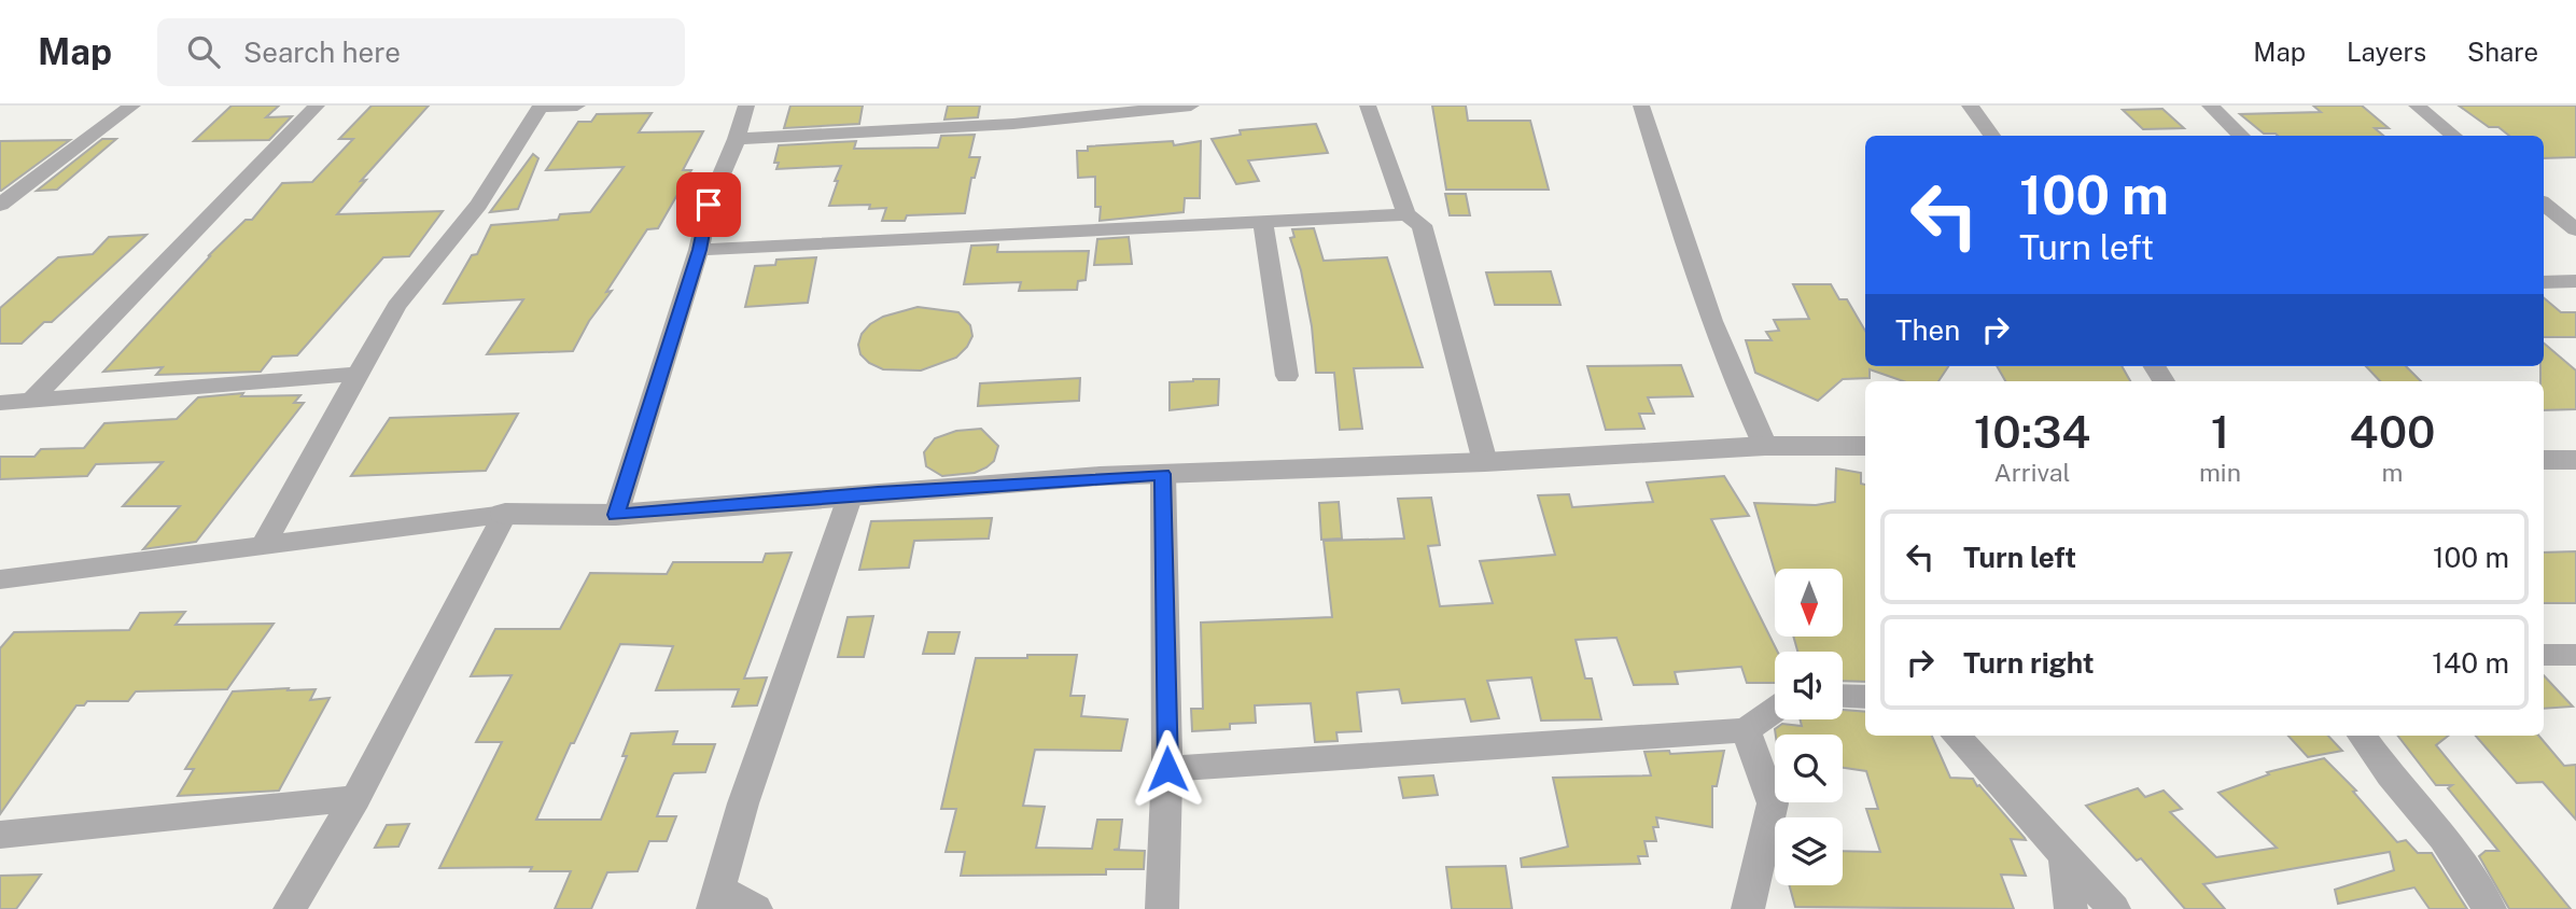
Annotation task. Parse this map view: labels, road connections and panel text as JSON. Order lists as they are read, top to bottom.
{
  "north": "bottom",
  "page": {
    "header": "Map",
    "search": "Search here",
    "nav": ["Map", "Layers", "Share"],
    "turn": ["100 m", "Turn left"],
    "then": "Then",
    "eta": [
      "10:34",
      "Arrival",
      "1",
      "min",
      "400",
      "m"
    ],
    "list": [
      {
        "name": "Turn left",
        "value": "100 m"
      },
      {
        "name": "Turn right",
        "value": "140 m"
      }
    ]
  }
}
